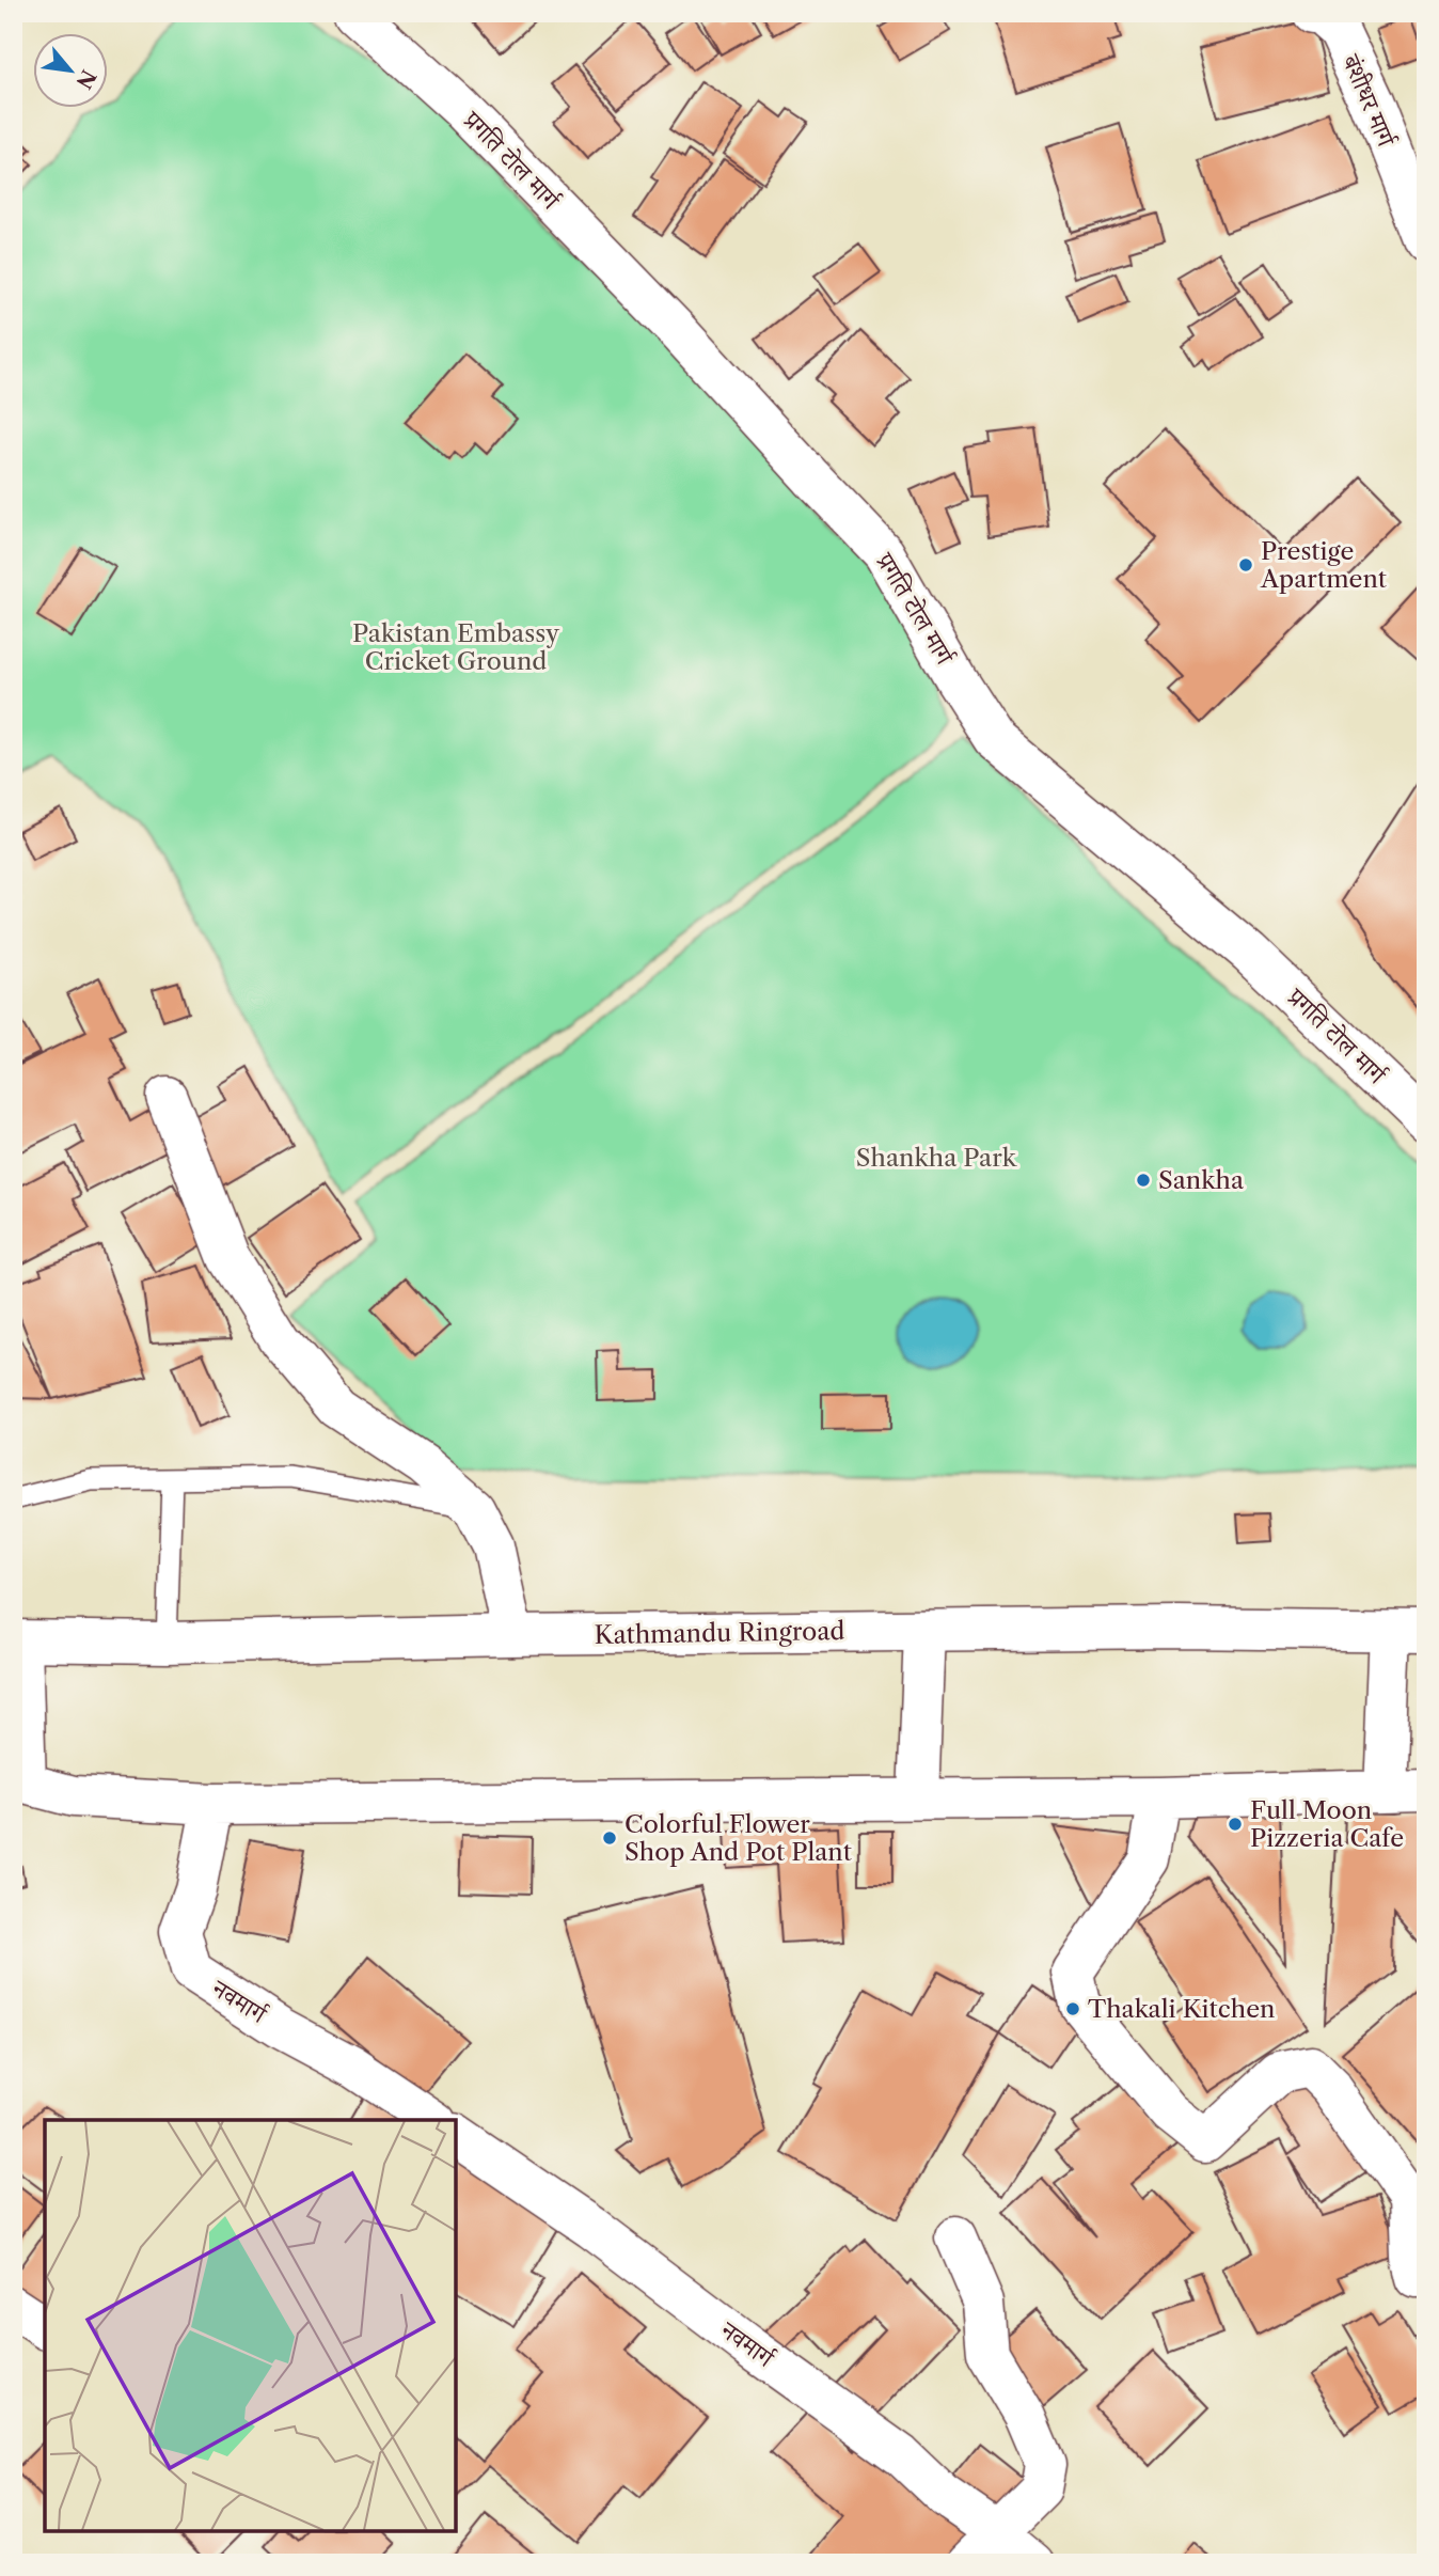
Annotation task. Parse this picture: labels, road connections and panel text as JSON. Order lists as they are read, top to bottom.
{
  "streets": {
    "main road": [
      "बंशीधर मार्ग",
      "प्रगति टोल मार्ग",
      "Kathmandu Ringroad",
      "नवमार्ग"
    ]
  },
  "parks": ["Pakistan Embassy Cricket Ground", "Shankha Park"],
  "places": [
    "Prestige Apartment",
    "Sankha",
    "Full Moon Pizzeria Cafe",
    "Colorful Flower Shop And Pot Plant",
    "Thakali Kitchen"
  ],
  "north": "bottom right"
}
